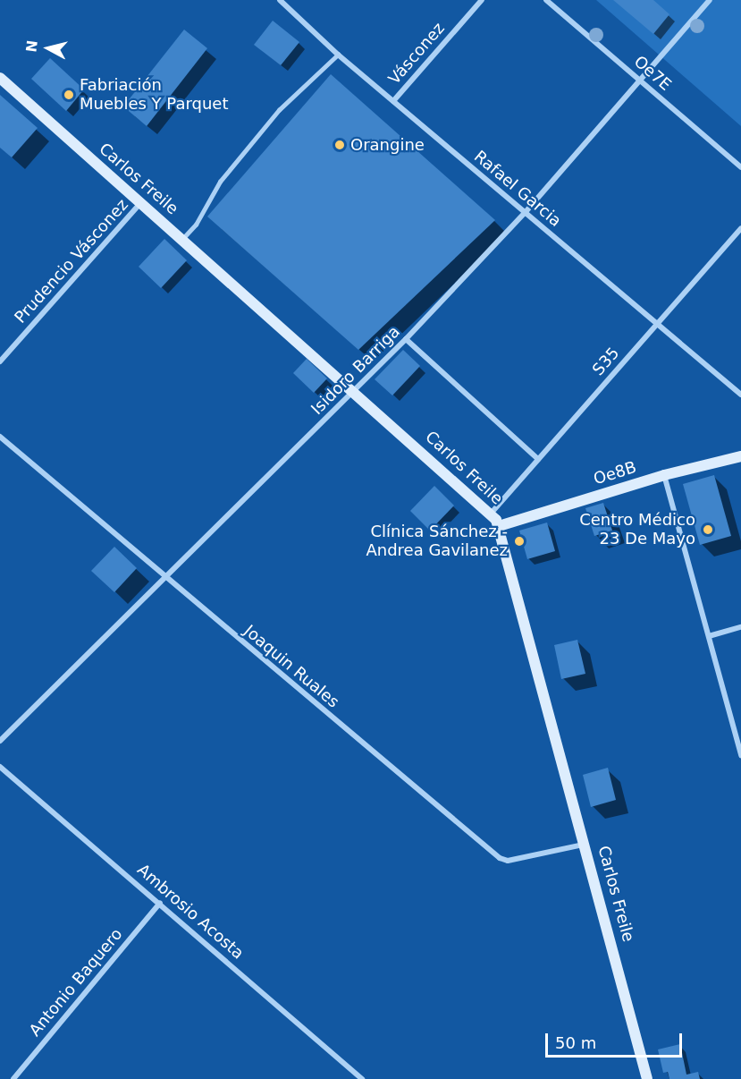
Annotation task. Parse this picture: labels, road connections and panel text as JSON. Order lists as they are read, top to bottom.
{
  "streets": {
    "street": [
      "Vásconez",
      "Oe7E",
      "Carlos Freile",
      "Rafael Garcia",
      "Prudencio Vásconez",
      "S35",
      "Isidoro Barriga",
      "Oe8B",
      "Joaquin Ruales",
      "Ambrosio Acosta",
      "Antonio Baquero"
    ]
  },
  "crossings": [
    ["Vásconez", "Rafael Garcia"],
    ["Oe7E", "Isidoro Barriga"],
    ["Carlos Freile", "Prudencio Vásconez"],
    ["Carlos Freile", "S35"],
    ["Carlos Freile", "Isidoro Barriga"],
    ["Carlos Freile", "Oe8B"],
    ["Carlos Freile", "Joaquin Ruales"],
    ["Rafael Garcia", "S35"],
    ["Rafael Garcia", "Isidoro Barriga"],
    ["Isidoro Barriga", "Joaquin Ruales"],
    ["Ambrosio Acosta", "Antonio Baquero"]
  ],
  "places": [
    "Fabriación Muebles Y Parquet",
    "Orangine",
    "Centro Médico 23 De Mayo",
    "Clínica Sánchez - Andrea Gavilanez"
  ],
  "scale_bar": "50 m",
  "north": "left"
}
